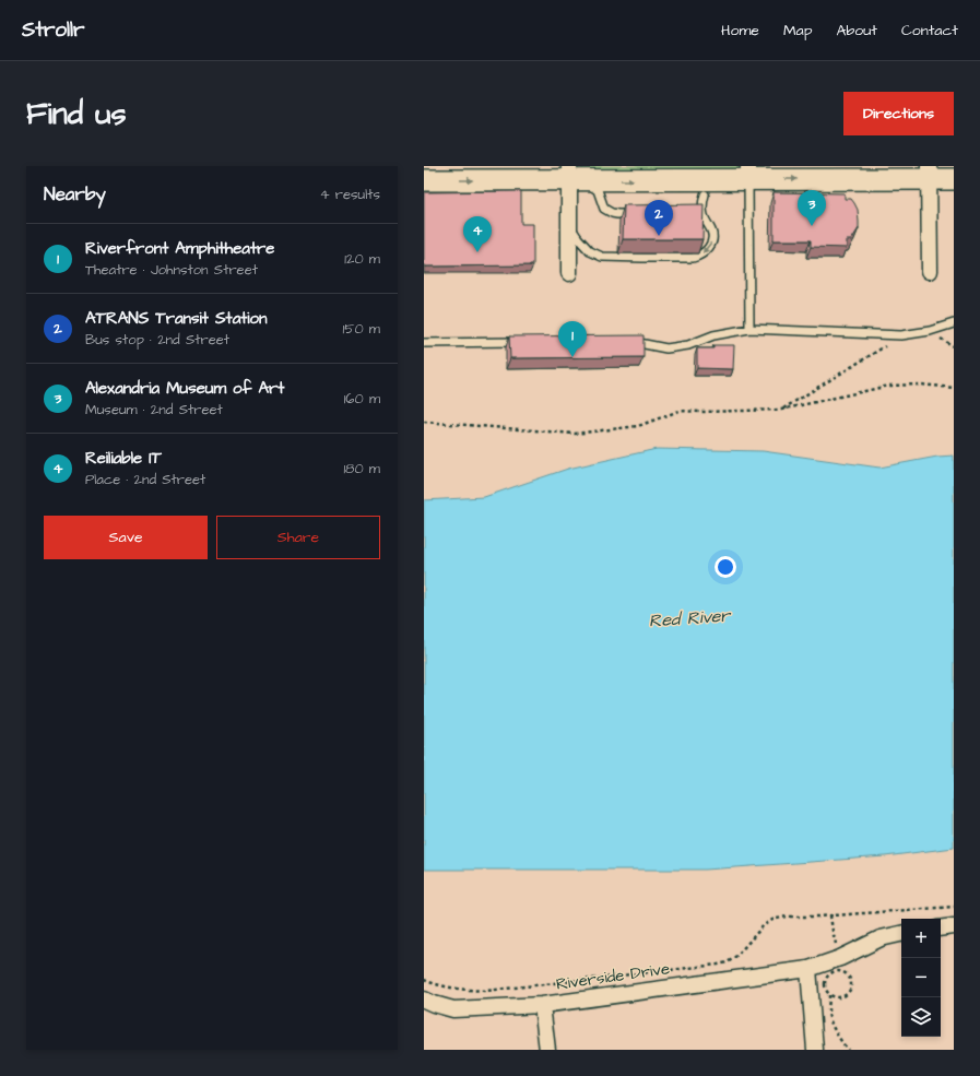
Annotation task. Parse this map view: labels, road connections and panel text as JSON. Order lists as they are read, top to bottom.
{
  "streets": {
    "street": ["Riverside Drive"]
  },
  "water": ["Red River"],
  "page": {
    "header": "Strollr",
    "nav": [
      "Home",
      "Map",
      "About",
      "Contact"
    ],
    "buttons": [
      "Directions",
      ["Save", "Share"]
    ],
    "title": "Find us",
    "heading": ["Nearby", "4 results"],
    "pins": [
      "3",
      "2",
      "4",
      "1"
    ],
    "list": [
      {
        "mark": "1",
        "name": "Riverfront Amphitheatre",
        "note": "Theatre · Johnston Street",
        "value": "120 m"
      },
      {
        "mark": "2",
        "name": "ATRANS Transit Station",
        "note": "Bus stop · 2nd Street",
        "value": "150 m"
      },
      {
        "mark": "3",
        "name": "Alexandria Museum of Art",
        "note": "Museum · 2nd Street",
        "value": "160 m"
      },
      {
        "mark": "4",
        "name": "Reiliable IT",
        "note": "Place · 2nd Street",
        "value": "180 m"
      }
    ],
    "map_buttons": ["+", "−"]
  }
}
